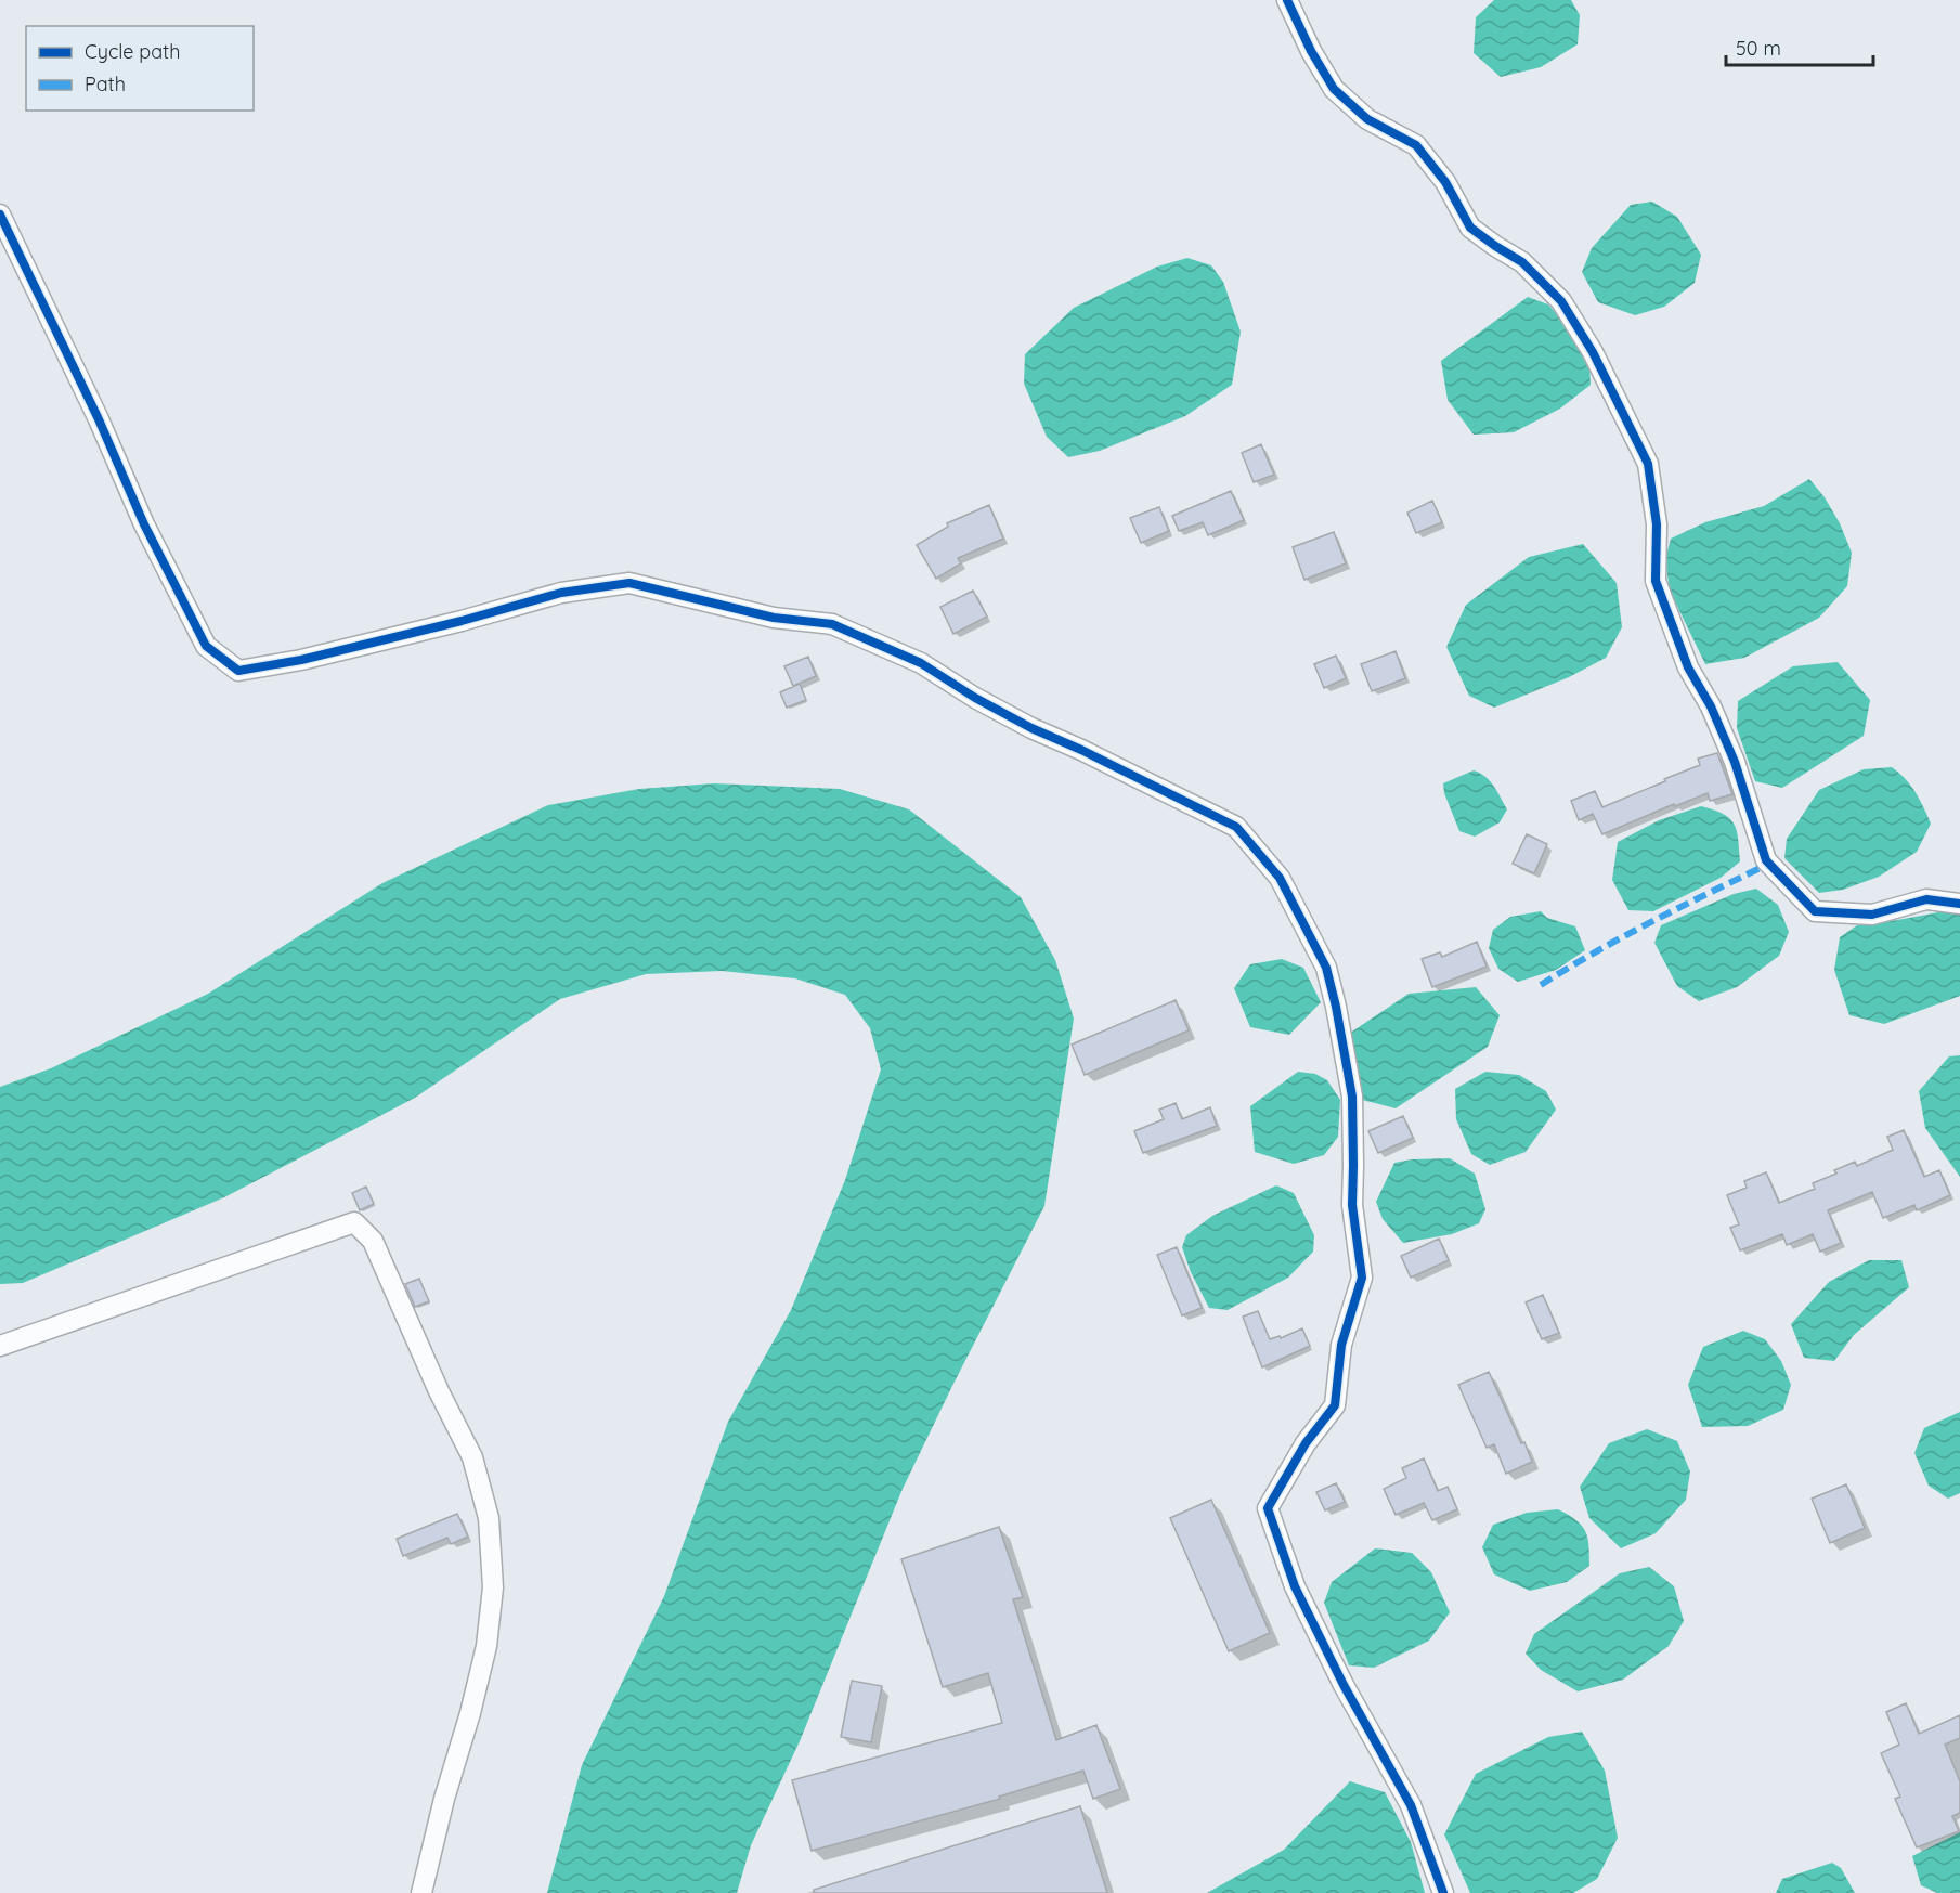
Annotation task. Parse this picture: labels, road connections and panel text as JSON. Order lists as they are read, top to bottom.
{
  "legend": ["Cycle path", "Path"],
  "scale_bar": "50 m"
}
